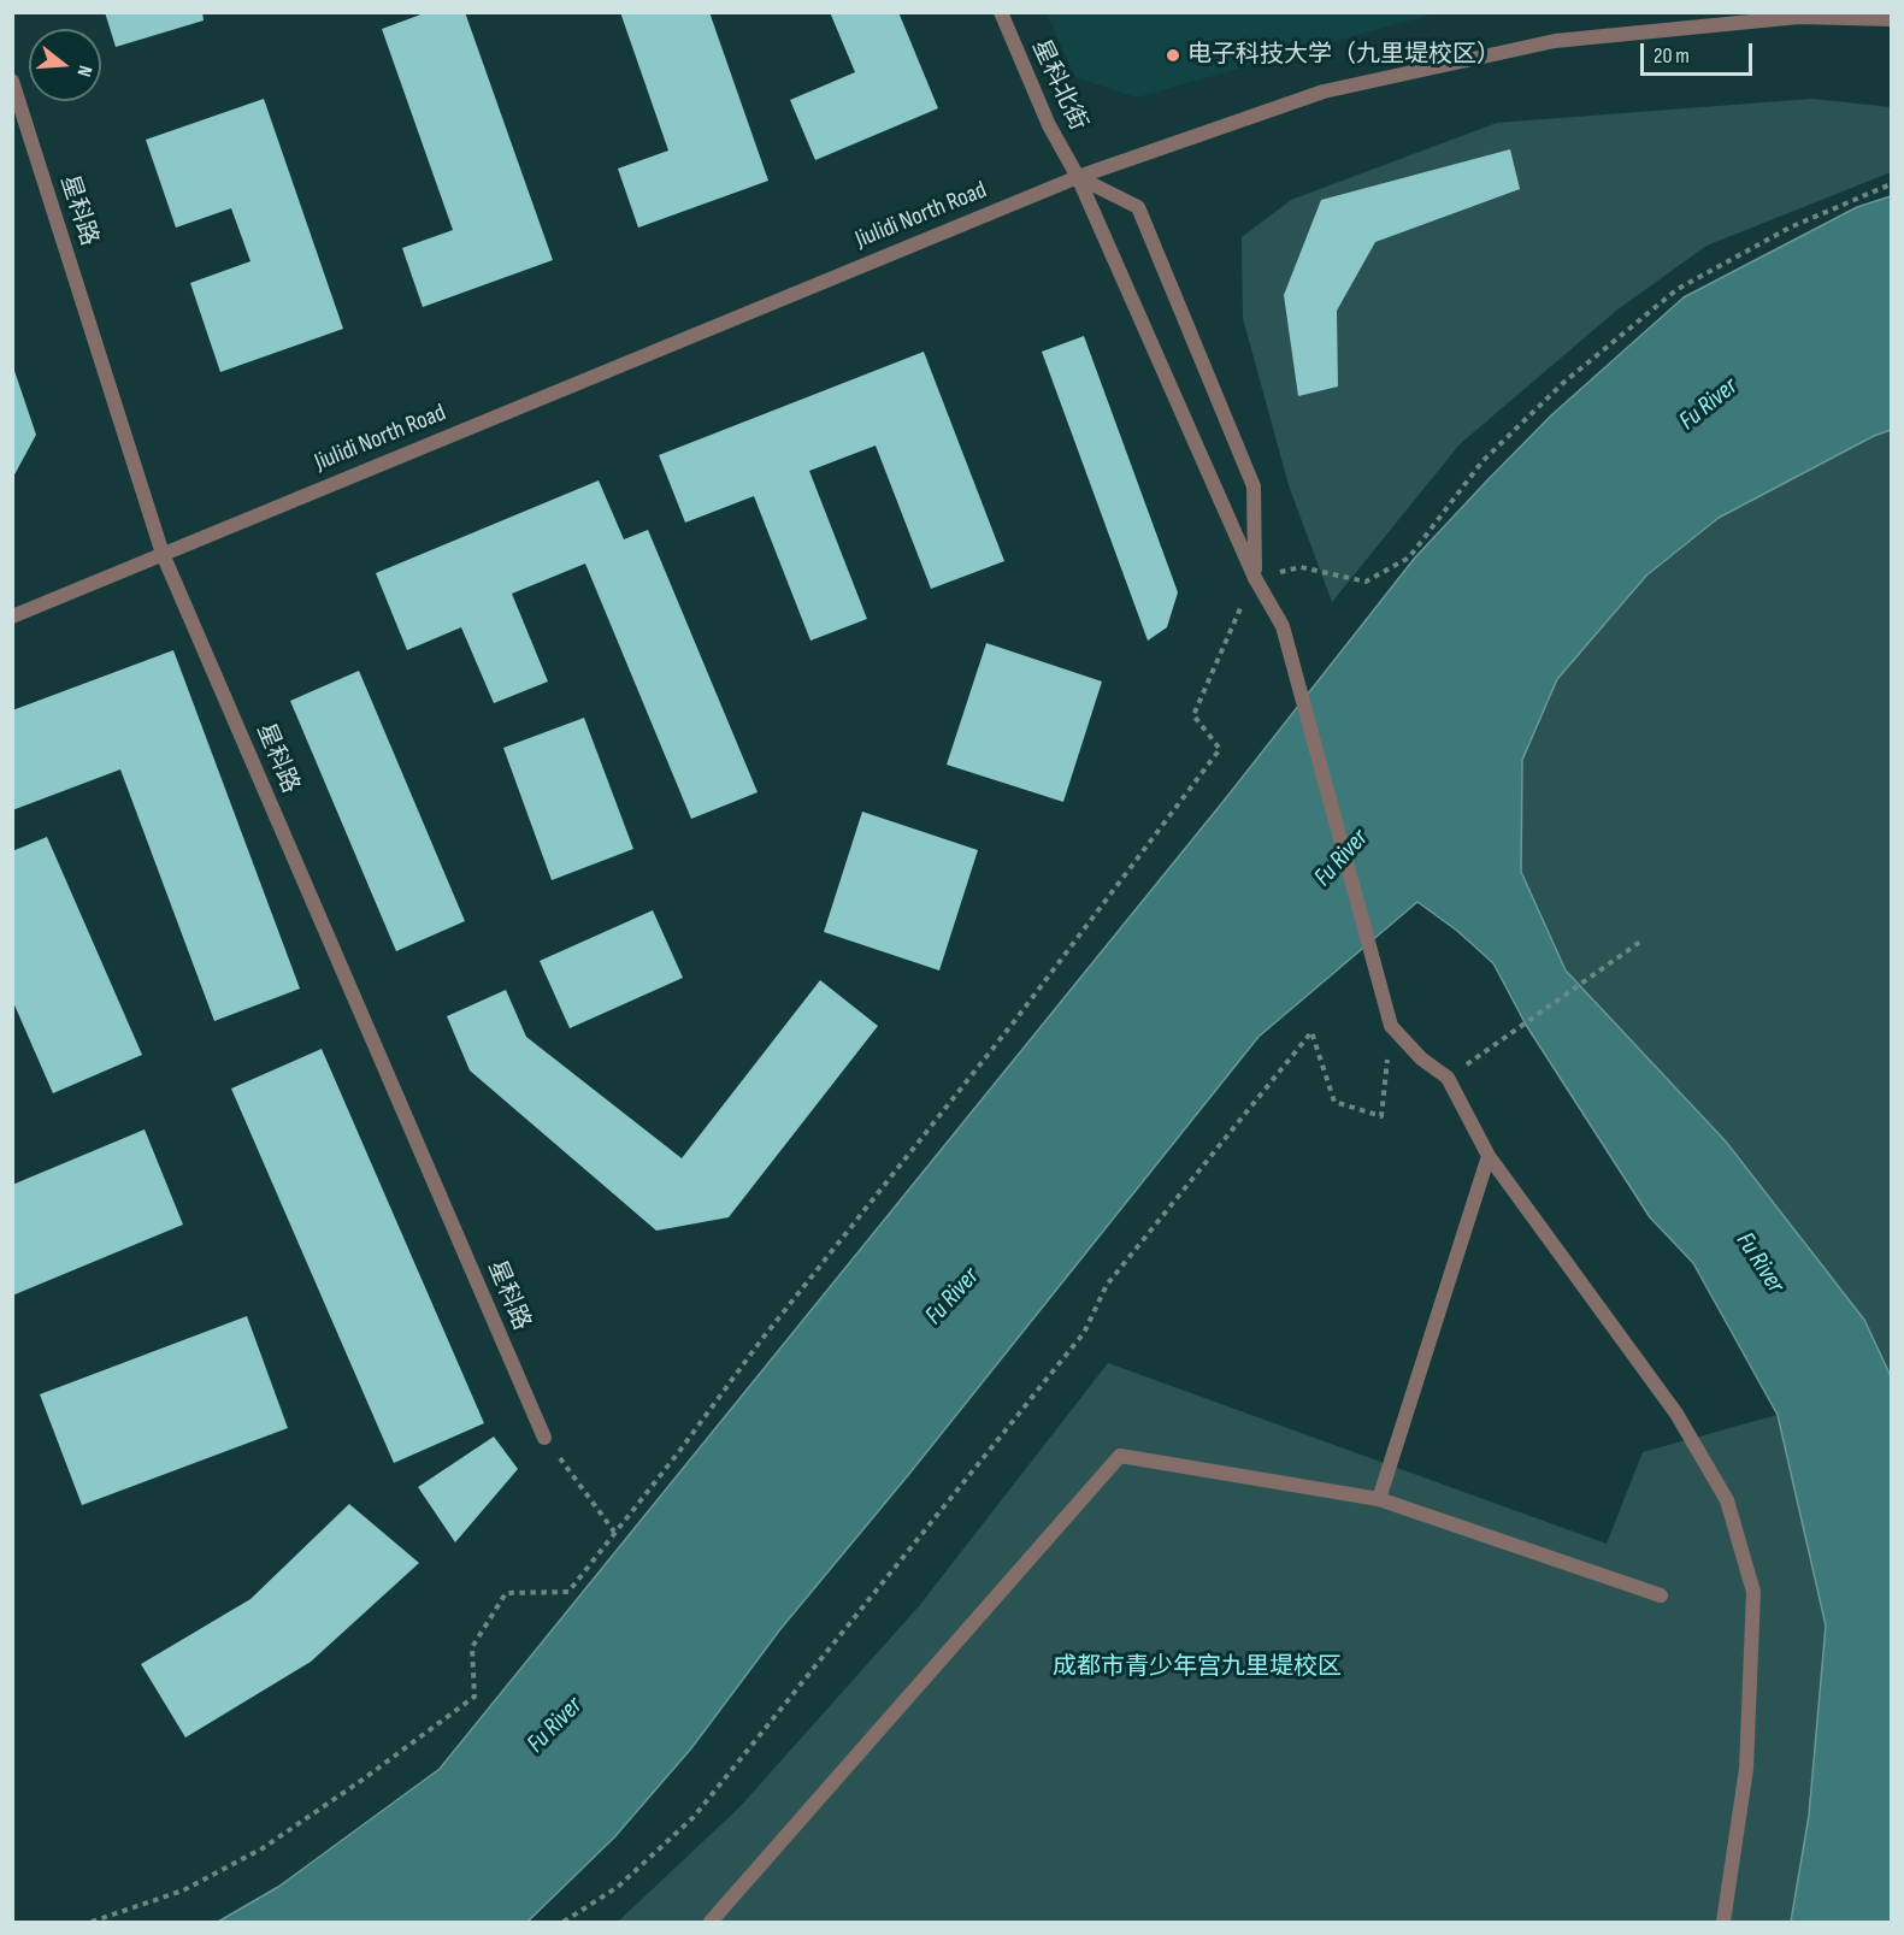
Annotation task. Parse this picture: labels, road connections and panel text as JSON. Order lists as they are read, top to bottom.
{
  "streets": {
    "street": ["星科北街", "星科路", "Jiulidi North Road"]
  },
  "crossings": [
    ["星科北街", "Jiulidi North Road"],
    ["星科路", "Jiulidi North Road"]
  ],
  "water": ["Fu River"],
  "parks": ["成都市青少年宫九里堤校区"],
  "places": ["电子科技大学（九里堤校区）"],
  "scale_bar": "20 m",
  "north": "right"
}
